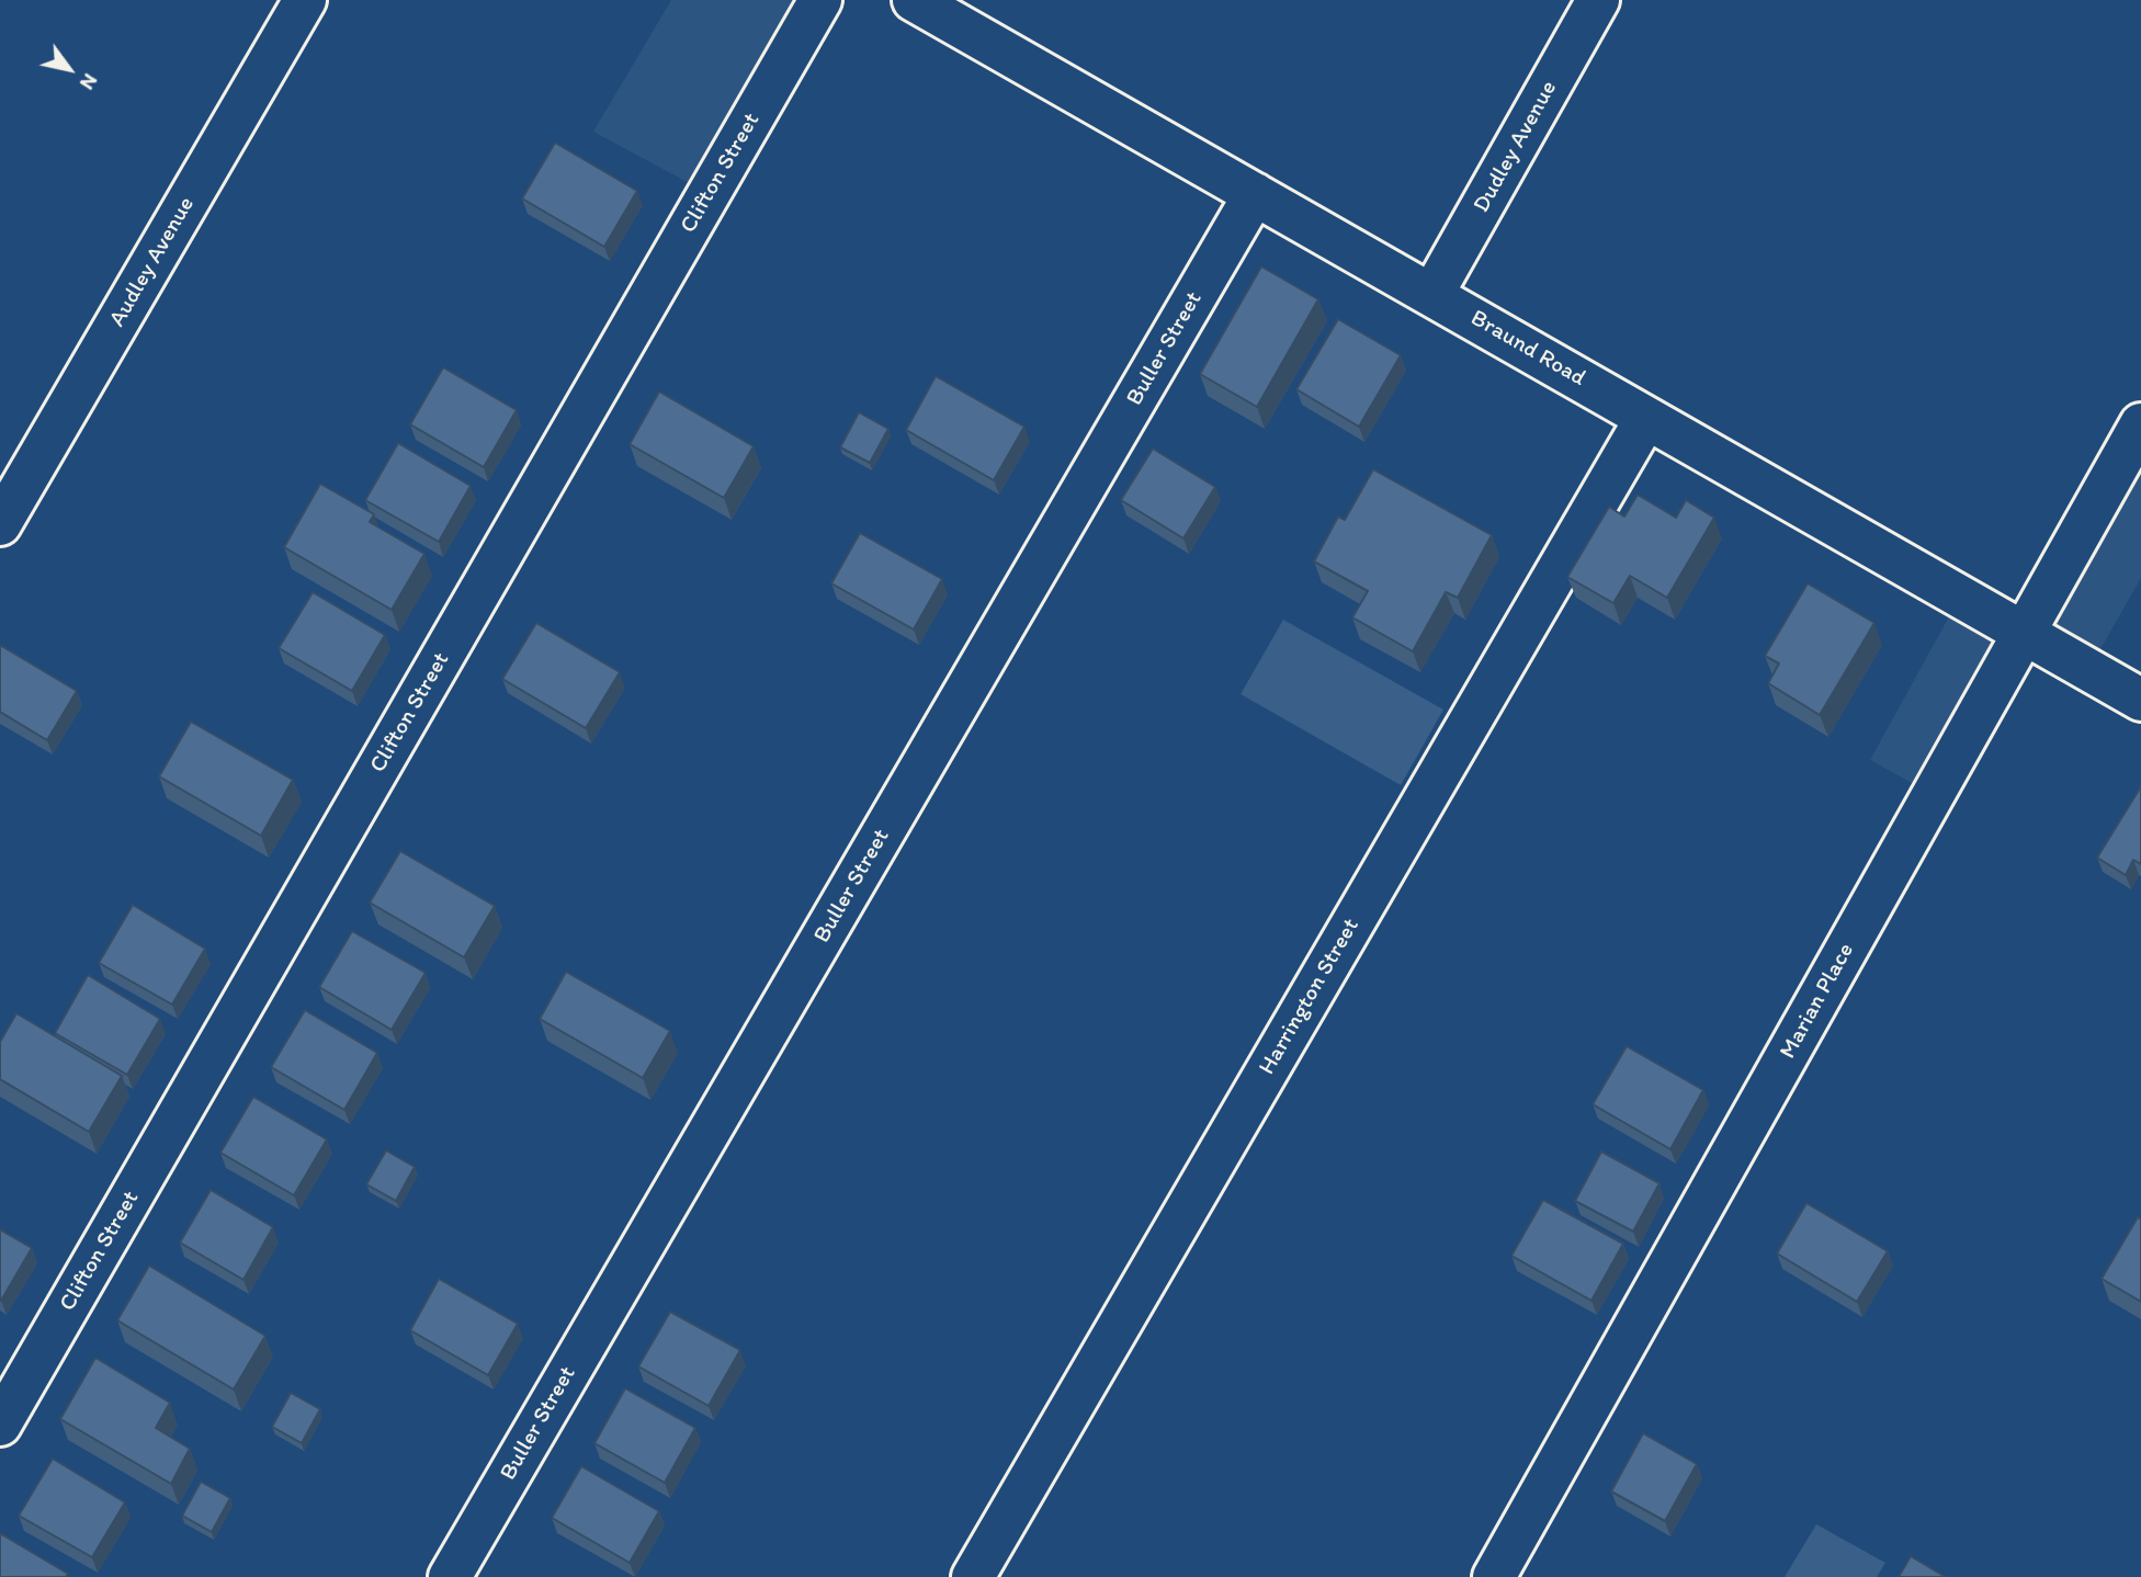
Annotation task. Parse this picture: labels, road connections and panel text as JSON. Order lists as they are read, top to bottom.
{
  "streets": {
    "street": [
      "Dudley Avenue",
      "Clifton Street",
      "Audley Avenue",
      "Buller Street",
      "Braund Road",
      "Harrington Street",
      "Marian Place"
    ]
  },
  "crossings": [
    ["Dudley Avenue", "Braund Road"],
    ["Buller Street", "Braund Road"],
    ["Braund Road", "Harrington Street"],
    ["Braund Road", "Marian Place"]
  ],
  "north": "bottom right"
}
